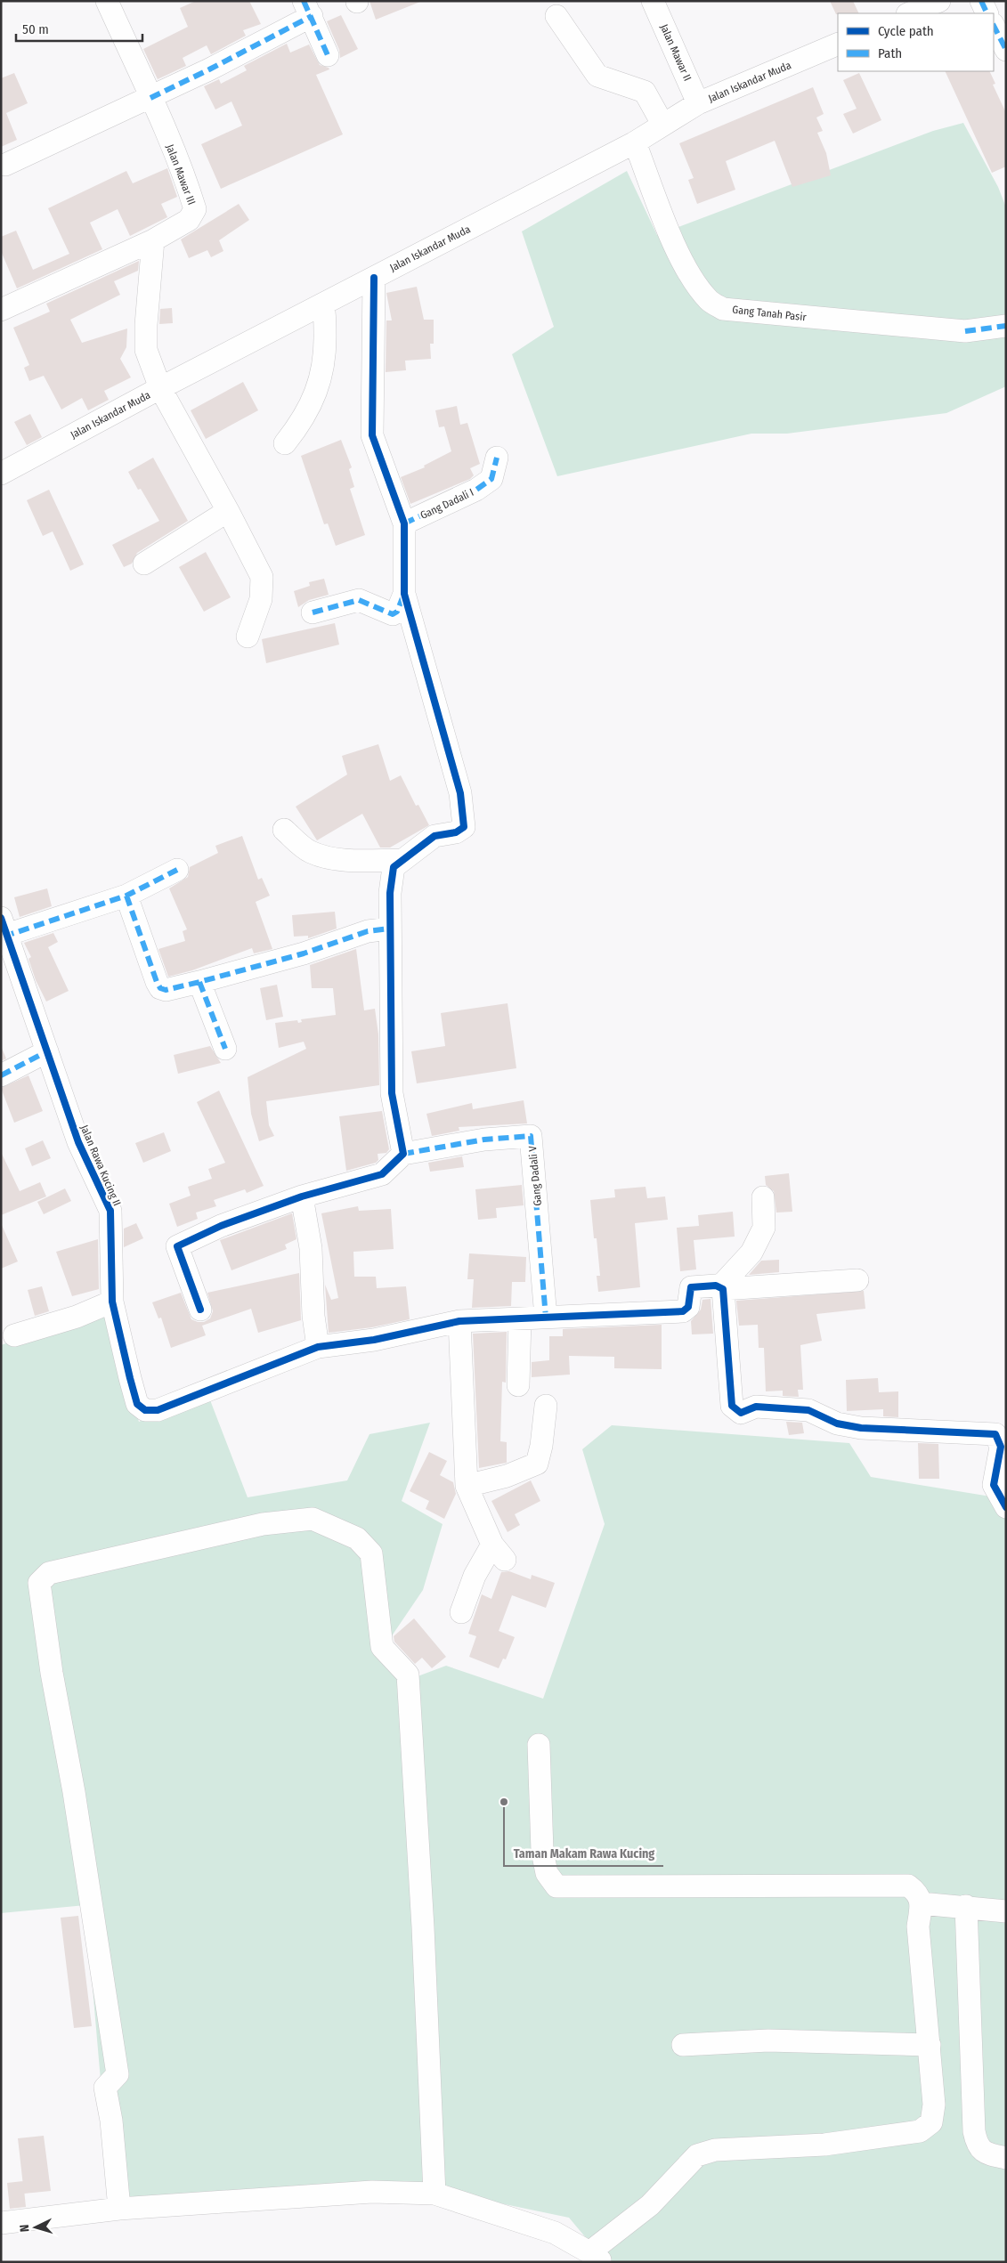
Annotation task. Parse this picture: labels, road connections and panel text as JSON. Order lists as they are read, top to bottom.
{
  "streets": {
    "street": [
      "Jalan Mawar II",
      "Jalan Iskandar Muda",
      "Jalan Mawar III",
      "Gang Tanah Pasir",
      "Gang Dadali I",
      "Jalan Rawa Kucing II",
      "Gang Dadali V"
    ]
  },
  "crossings": [
    ["Jalan Mawar II", "Jalan Iskandar Muda"],
    ["Jalan Iskandar Muda", "Gang Tanah Pasir"],
    ["Jalan Rawa Kucing II", "Gang Dadali V"]
  ],
  "places": ["Taman Makam Rawa Kucing"],
  "legend": ["Cycle path", "Path"],
  "scale_bar": "50 m",
  "north": "left"
}
